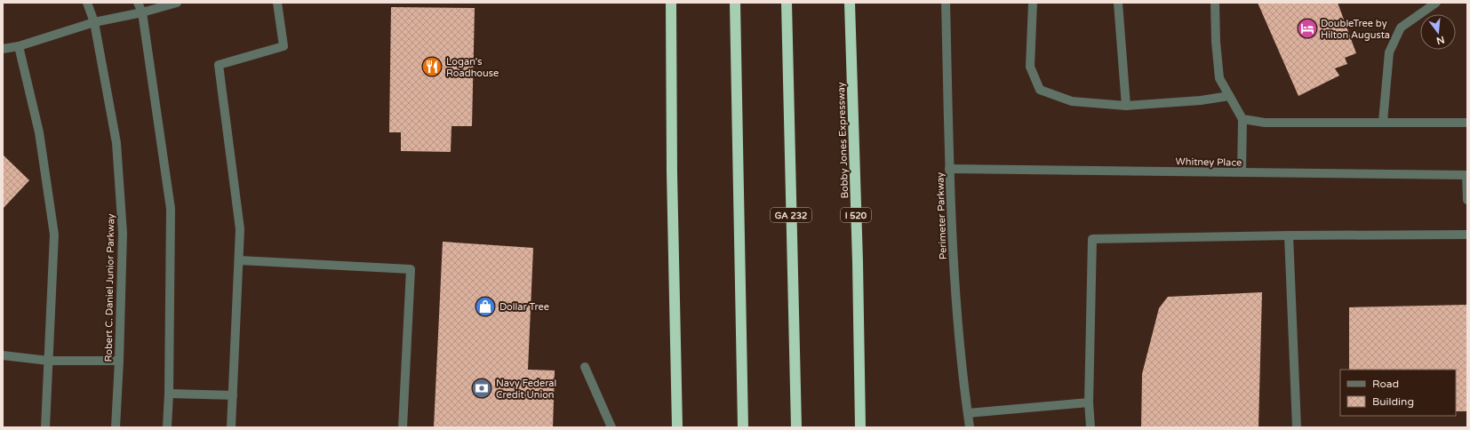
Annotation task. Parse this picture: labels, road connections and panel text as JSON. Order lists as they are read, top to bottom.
{
  "streets": {
    "highway": ["Bobby Jones Expressway", "GA 232", "I 520"],
    "street": ["Whitney Place", "Perimeter Parkway", "Robert C. Daniel Junior Parkway"]
  },
  "crossings": [
    ["Whitney Place", "Perimeter Parkway"]
  ],
  "places": {
    "hotel": ["DoubleTree by Hilton Augusta"],
    "restaurant": ["Logan's Roadhouse"],
    "shop": ["Dollar Tree"],
    "bank": ["Navy Federal Credit Union"]
  },
  "legend": ["Road", "Building"],
  "north": "bottom"
}
